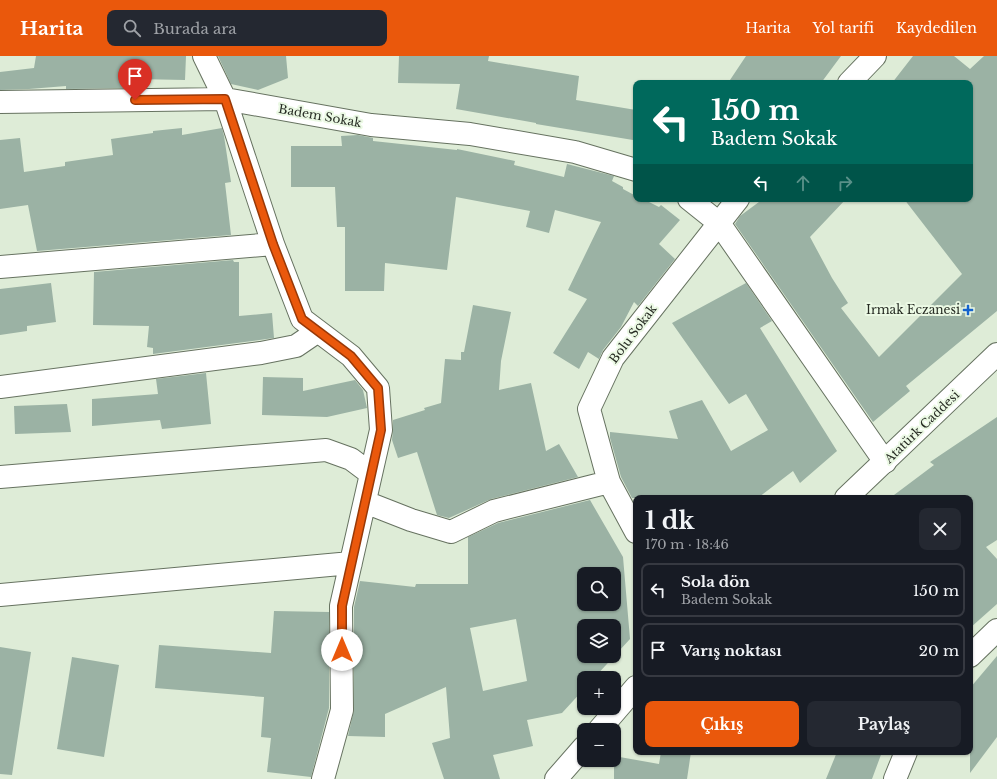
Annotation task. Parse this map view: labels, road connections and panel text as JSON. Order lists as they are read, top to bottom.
{
  "streets": {
    "street": ["Badem Sokak", "Bolu Sokak", "Atatürk Caddesi"]
  },
  "places": {
    "health": ["Irmak Eczanesi"]
  },
  "page": {
    "header": "Harita",
    "search": "Burada ara",
    "nav": ["Harita", "Yol tarifi", "Kaydedilen"],
    "turn": ["150 m", "Badem Sokak"],
    "heading": ["1 dk", "170 m · 18:46"],
    "list": [
      {
        "name": "Sola dön",
        "note": "Badem Sokak",
        "value": "150 m"
      },
      {
        "name": "Varış noktası",
        "value": "20 m"
      }
    ],
    "map_buttons": ["+", "−"],
    "buttons": ["Çıkış", "Paylaş"]
  }
}
